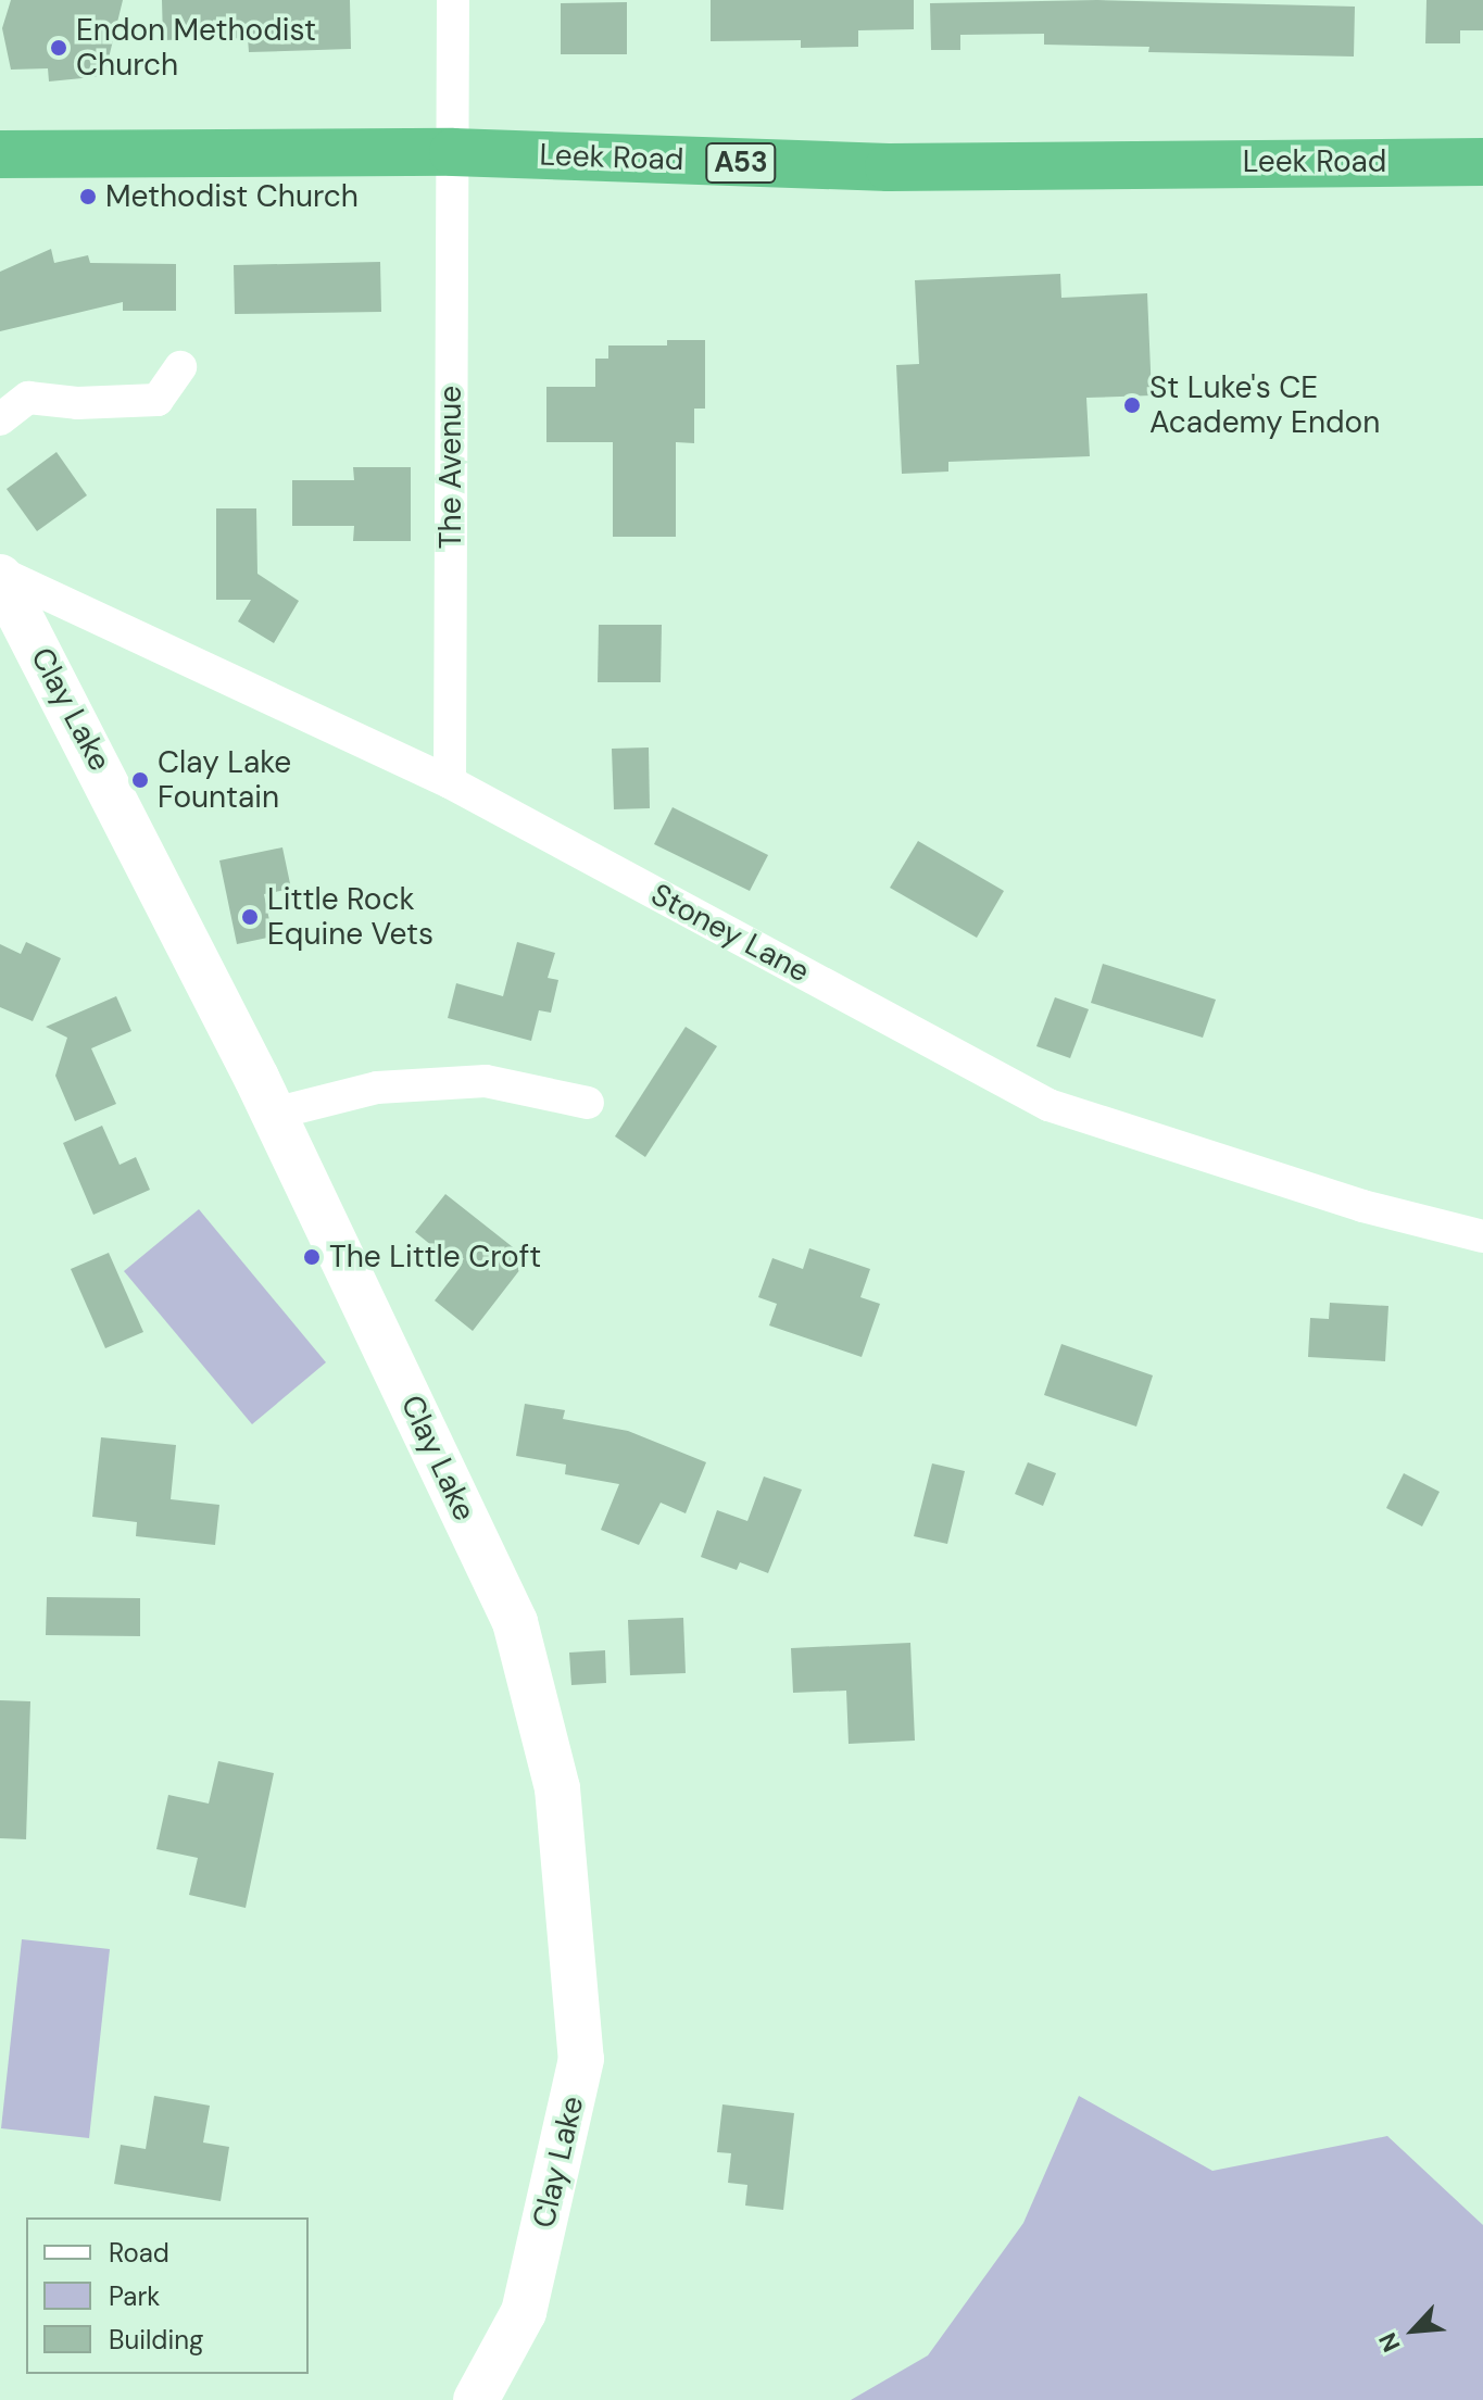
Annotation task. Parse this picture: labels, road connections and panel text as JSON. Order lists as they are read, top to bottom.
{
  "streets": {
    "highway": ["Leek Road", "A53"],
    "main road": ["Clay Lake"],
    "street": ["The Avenue", "Stoney Lane"]
  },
  "crossings": [
    ["Leek Road", "The Avenue"],
    ["The Avenue", "Stoney Lane"],
    ["Clay Lake", "Stoney Lane"]
  ],
  "places": [
    "Endon Methodist Church",
    "Methodist Church",
    "St Luke's CE Academy Endon",
    "Clay Lake Fountain",
    "Little Rock Equine Vets",
    "The Little Croft"
  ],
  "legend": ["Road", "Park", "Building"],
  "north": "bottom left"
}
